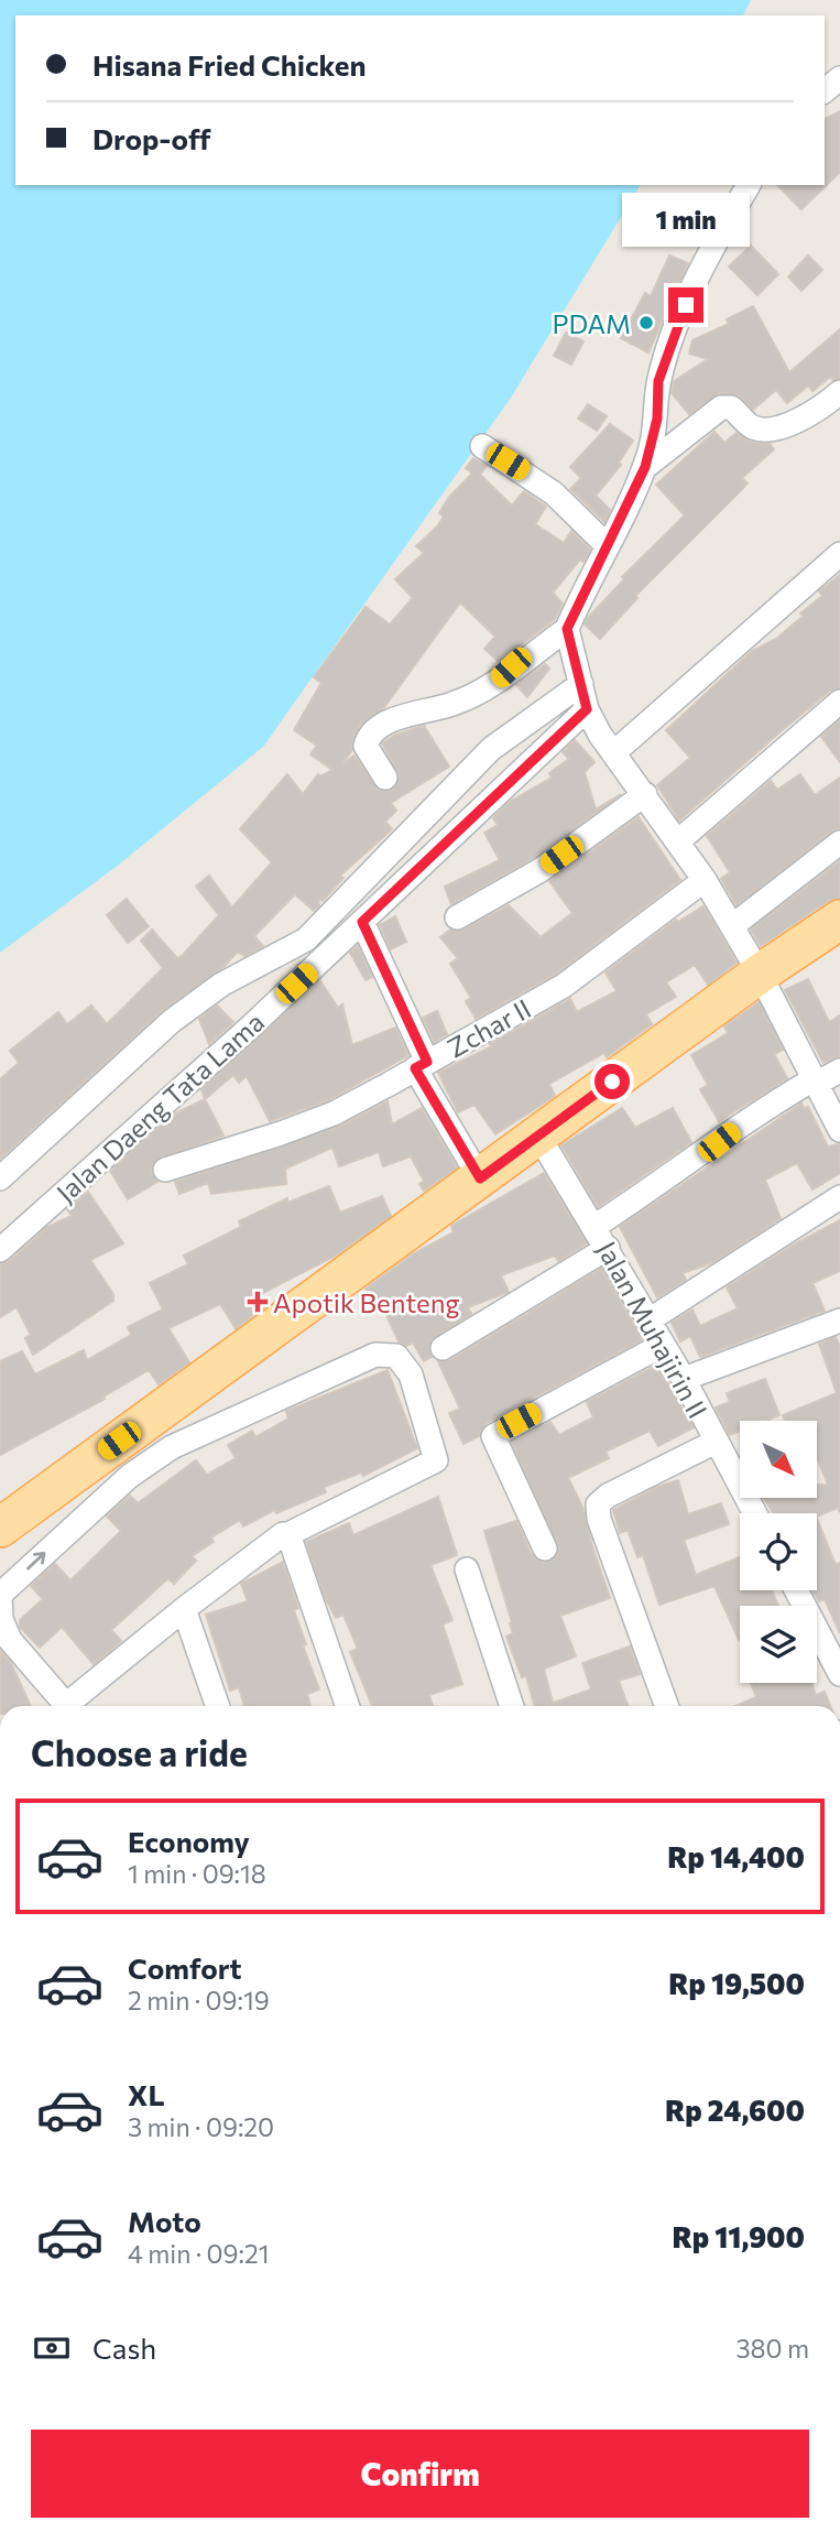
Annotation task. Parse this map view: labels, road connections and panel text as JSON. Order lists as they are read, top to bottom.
{
  "streets": {
    "street": ["Zchar II", "Jalan Daeng Tata Lama", "Jalan Muhajirin II"]
  },
  "places": {
    "other": ["PDAM"],
    "health": ["Apotik Benteng"]
  },
  "north": "bottom right",
  "page": {
    "banner": ["Hisana Fried Chicken", "Drop-off"],
    "bubble": "1 min",
    "heading": "Choose a ride",
    "list": [
      {
        "name": "Economy",
        "note": "1 min · 09:18",
        "value": "Rp 14,400"
      },
      {
        "name": "Comfort",
        "note": "2 min · 09:19",
        "value": "Rp 19,500"
      },
      {
        "name": "XL",
        "note": "3 min · 09:20",
        "value": "Rp 24,600"
      },
      {
        "name": "Moto",
        "note": "4 min · 09:21",
        "value": "Rp 11,900"
      }
    ],
    "pay": ["Cash", "380 m"],
    "buttons": "Confirm"
  }
}
